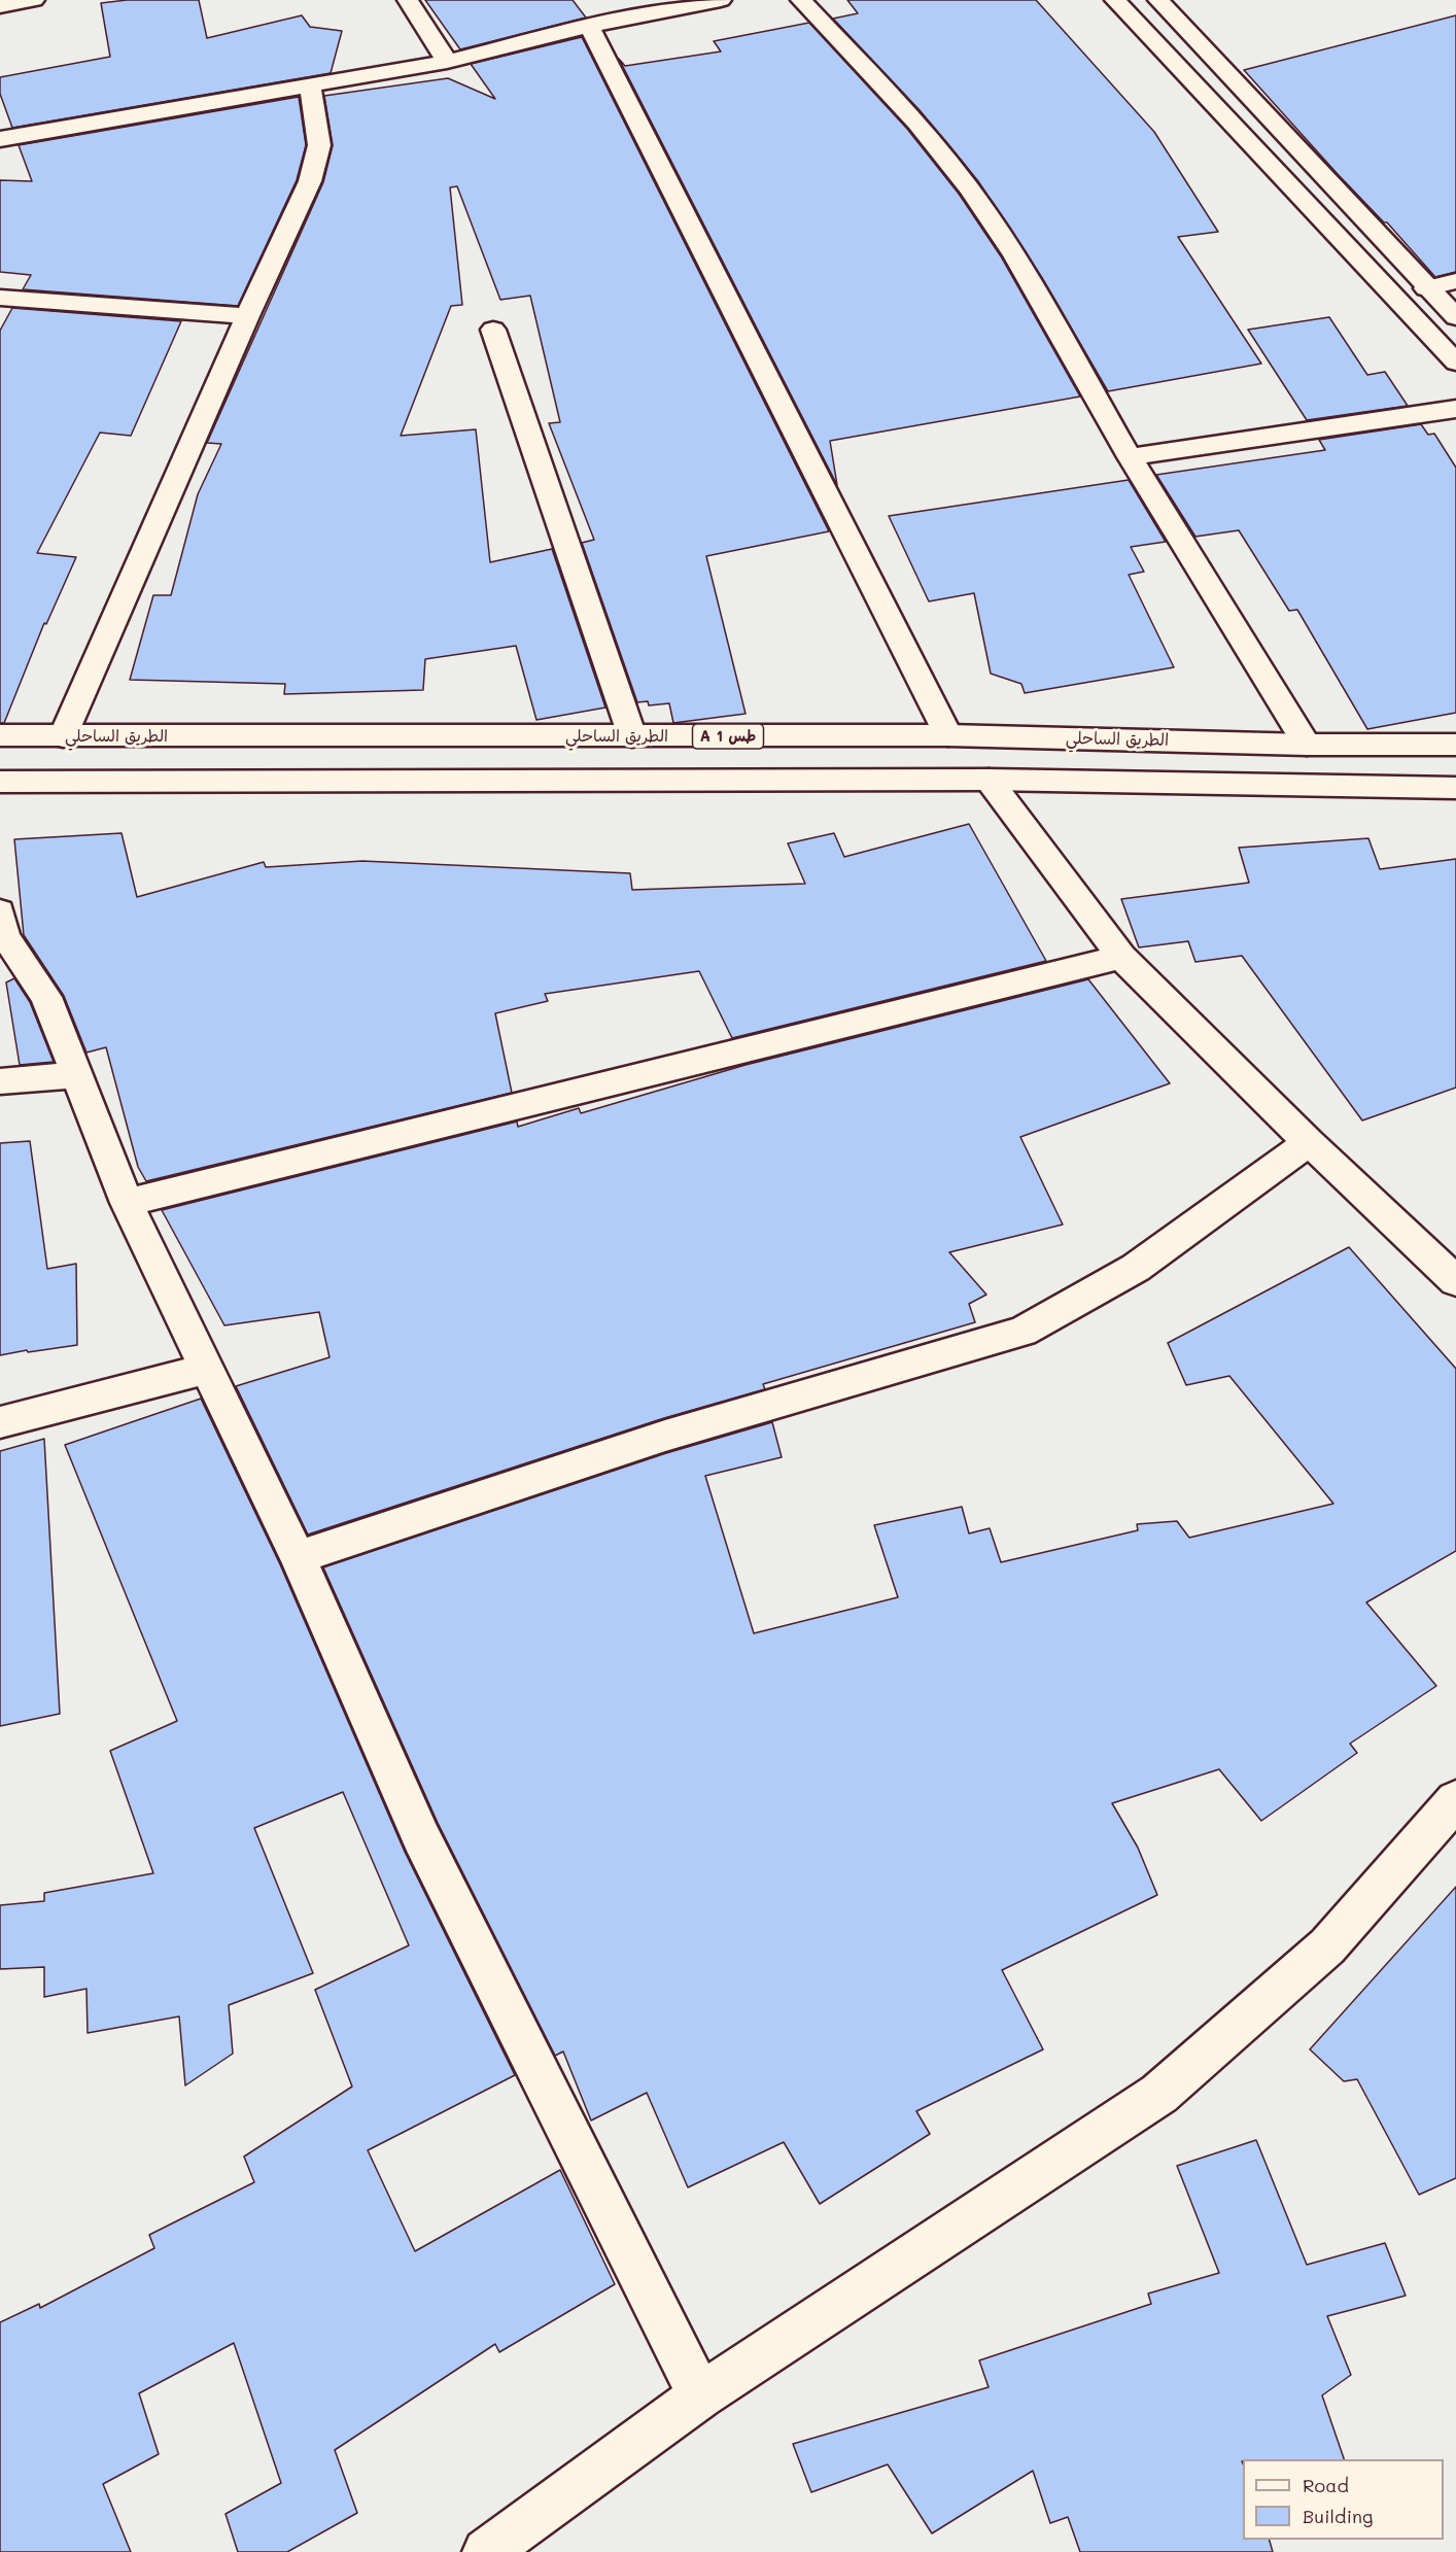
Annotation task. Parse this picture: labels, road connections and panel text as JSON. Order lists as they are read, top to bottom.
{
  "streets": {
    "main road": ["الطريق الساحلي", "A 1 طس"]
  },
  "legend": ["Road", "Building"]
}
